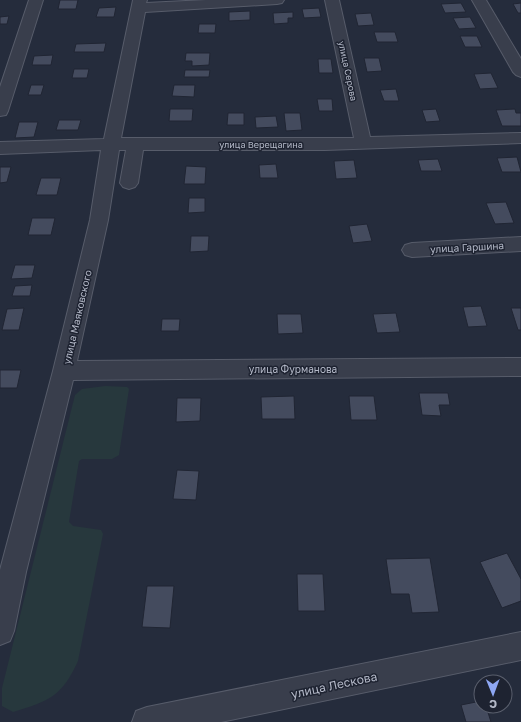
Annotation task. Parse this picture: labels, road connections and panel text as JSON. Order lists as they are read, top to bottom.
{
  "streets": {
    "street": [
      "улица Серова",
      "улица Верещагина",
      "улица Гаршина",
      "улица Маяковского",
      "улица Фурманова",
      "улица Лескова"
    ]
  },
  "crossings": [
    ["улица Серова", "улица Верещагина"],
    ["улица Верещагина", "улица Маяковского"],
    ["улица Маяковского", "улица Фурманова"]
  ],
  "north": "bottom"
}
